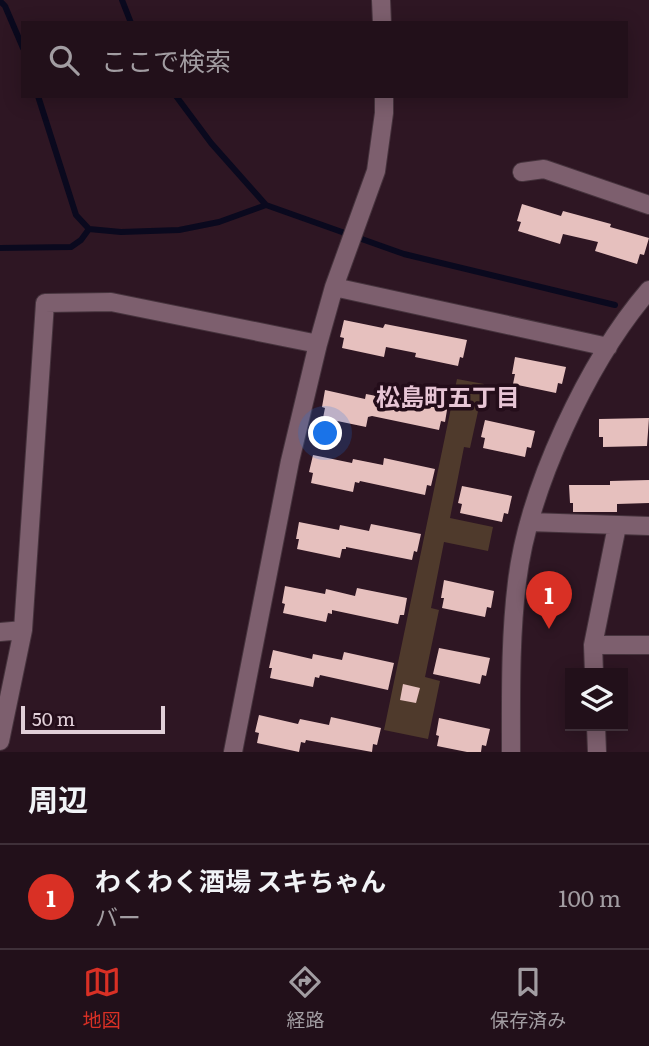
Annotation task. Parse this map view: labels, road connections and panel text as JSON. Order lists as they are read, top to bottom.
{
  "districts": ["松島町五丁目"],
  "scale_bar": "50 m",
  "page": {
    "search": "ここで検索",
    "pins": "1",
    "scale": "50 m",
    "heading": "周辺",
    "list": [
      {
        "mark": "1",
        "name": "わくわく酒場 スキちゃん",
        "note": "バー",
        "value": "100 m"
      }
    ],
    "nav": ["地図", "経路", "保存済み"]
  }
}
